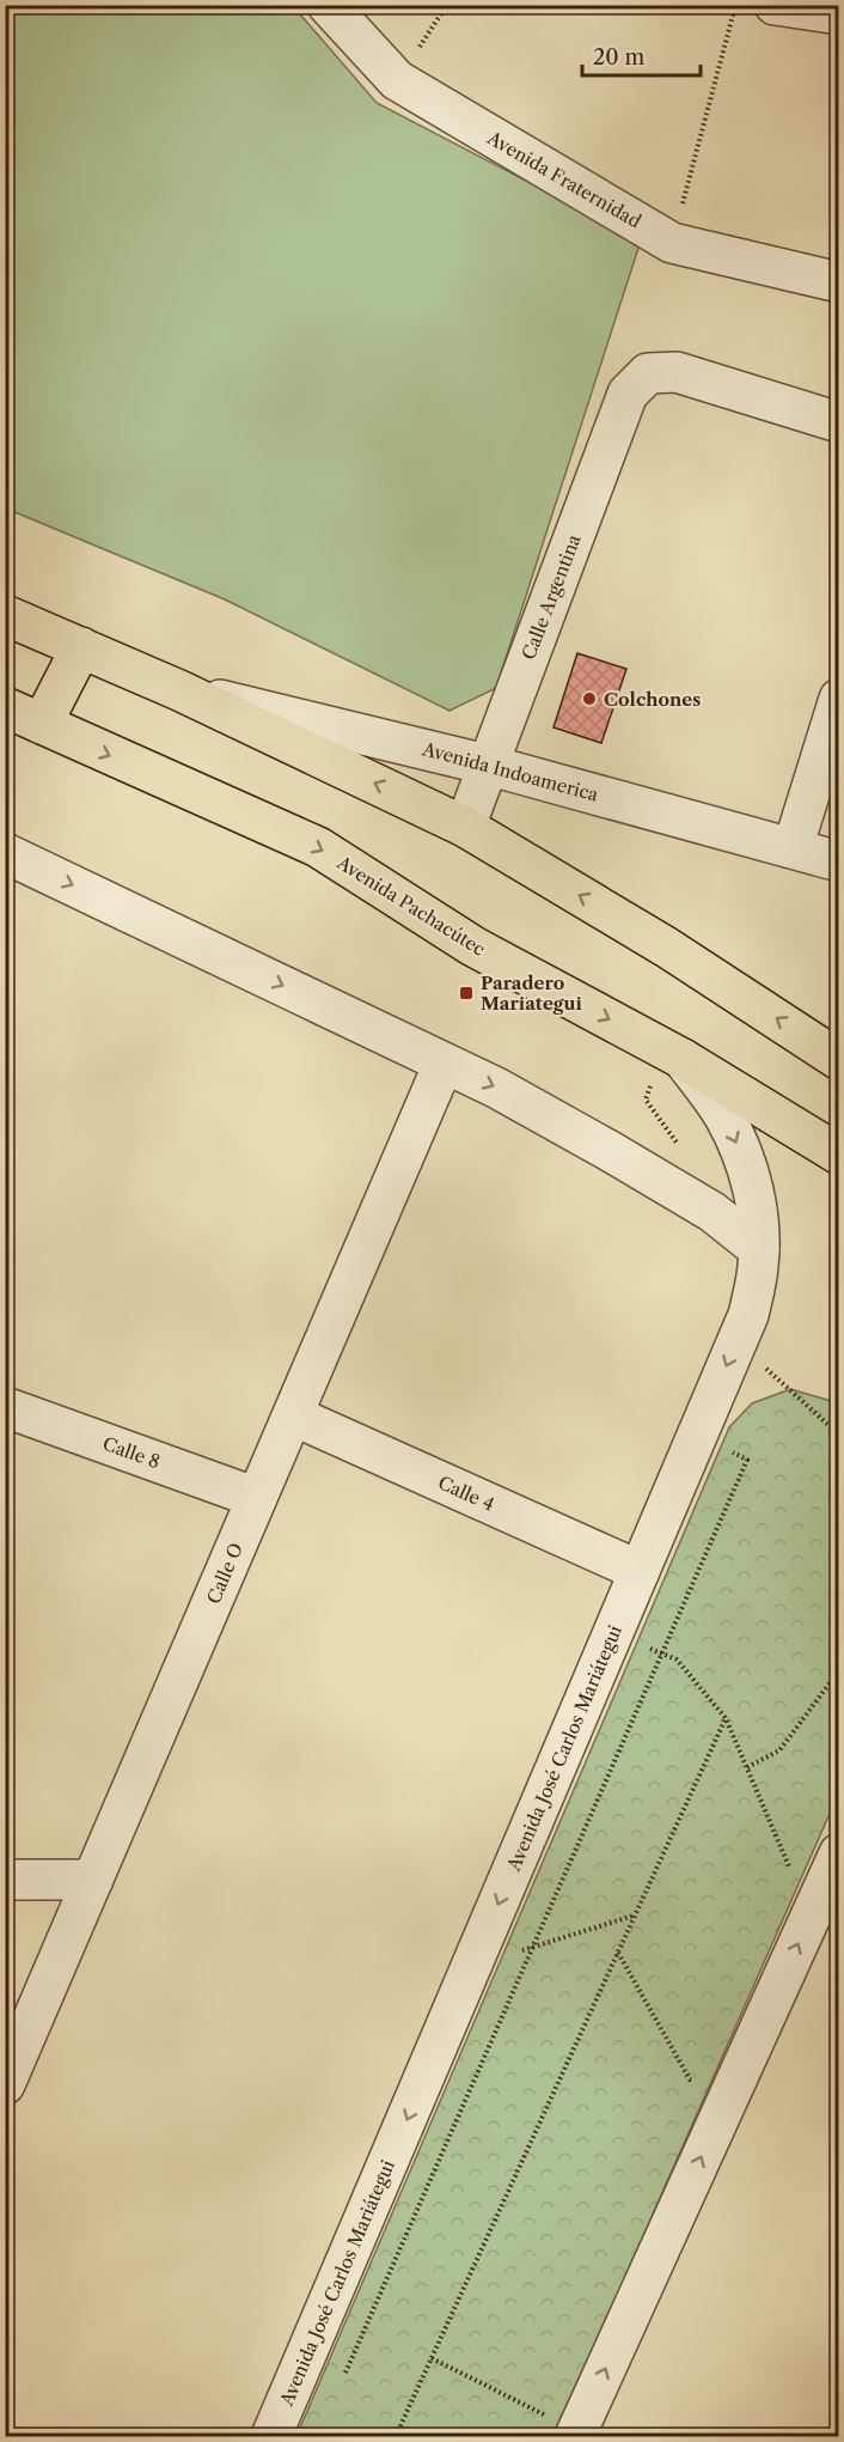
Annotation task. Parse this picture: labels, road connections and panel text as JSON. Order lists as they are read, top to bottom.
{
  "streets": {
    "main road": ["Avenida Pachacútec"],
    "street": [
      "Avenida Fraternidad",
      "Calle Argentina",
      "Avenida Indoamerica",
      "Calle 8",
      "Calle 4",
      "Calle O",
      "Avenida José Carlos Mariátegui"
    ]
  },
  "crossings": [
    ["Calle Argentina", "Avenida Indoamerica"],
    ["Avenida Pachacútec", "Avenida José Carlos Mariátegui"],
    ["Calle 8", "Calle O"],
    ["Calle 4", "Calle O"],
    ["Calle 4", "Avenida José Carlos Mariátegui"]
  ],
  "places": {
    "other": ["Colchones"],
    "transit": ["Paradero Mariategui"]
  },
  "scale_bar": "20 m"
}
